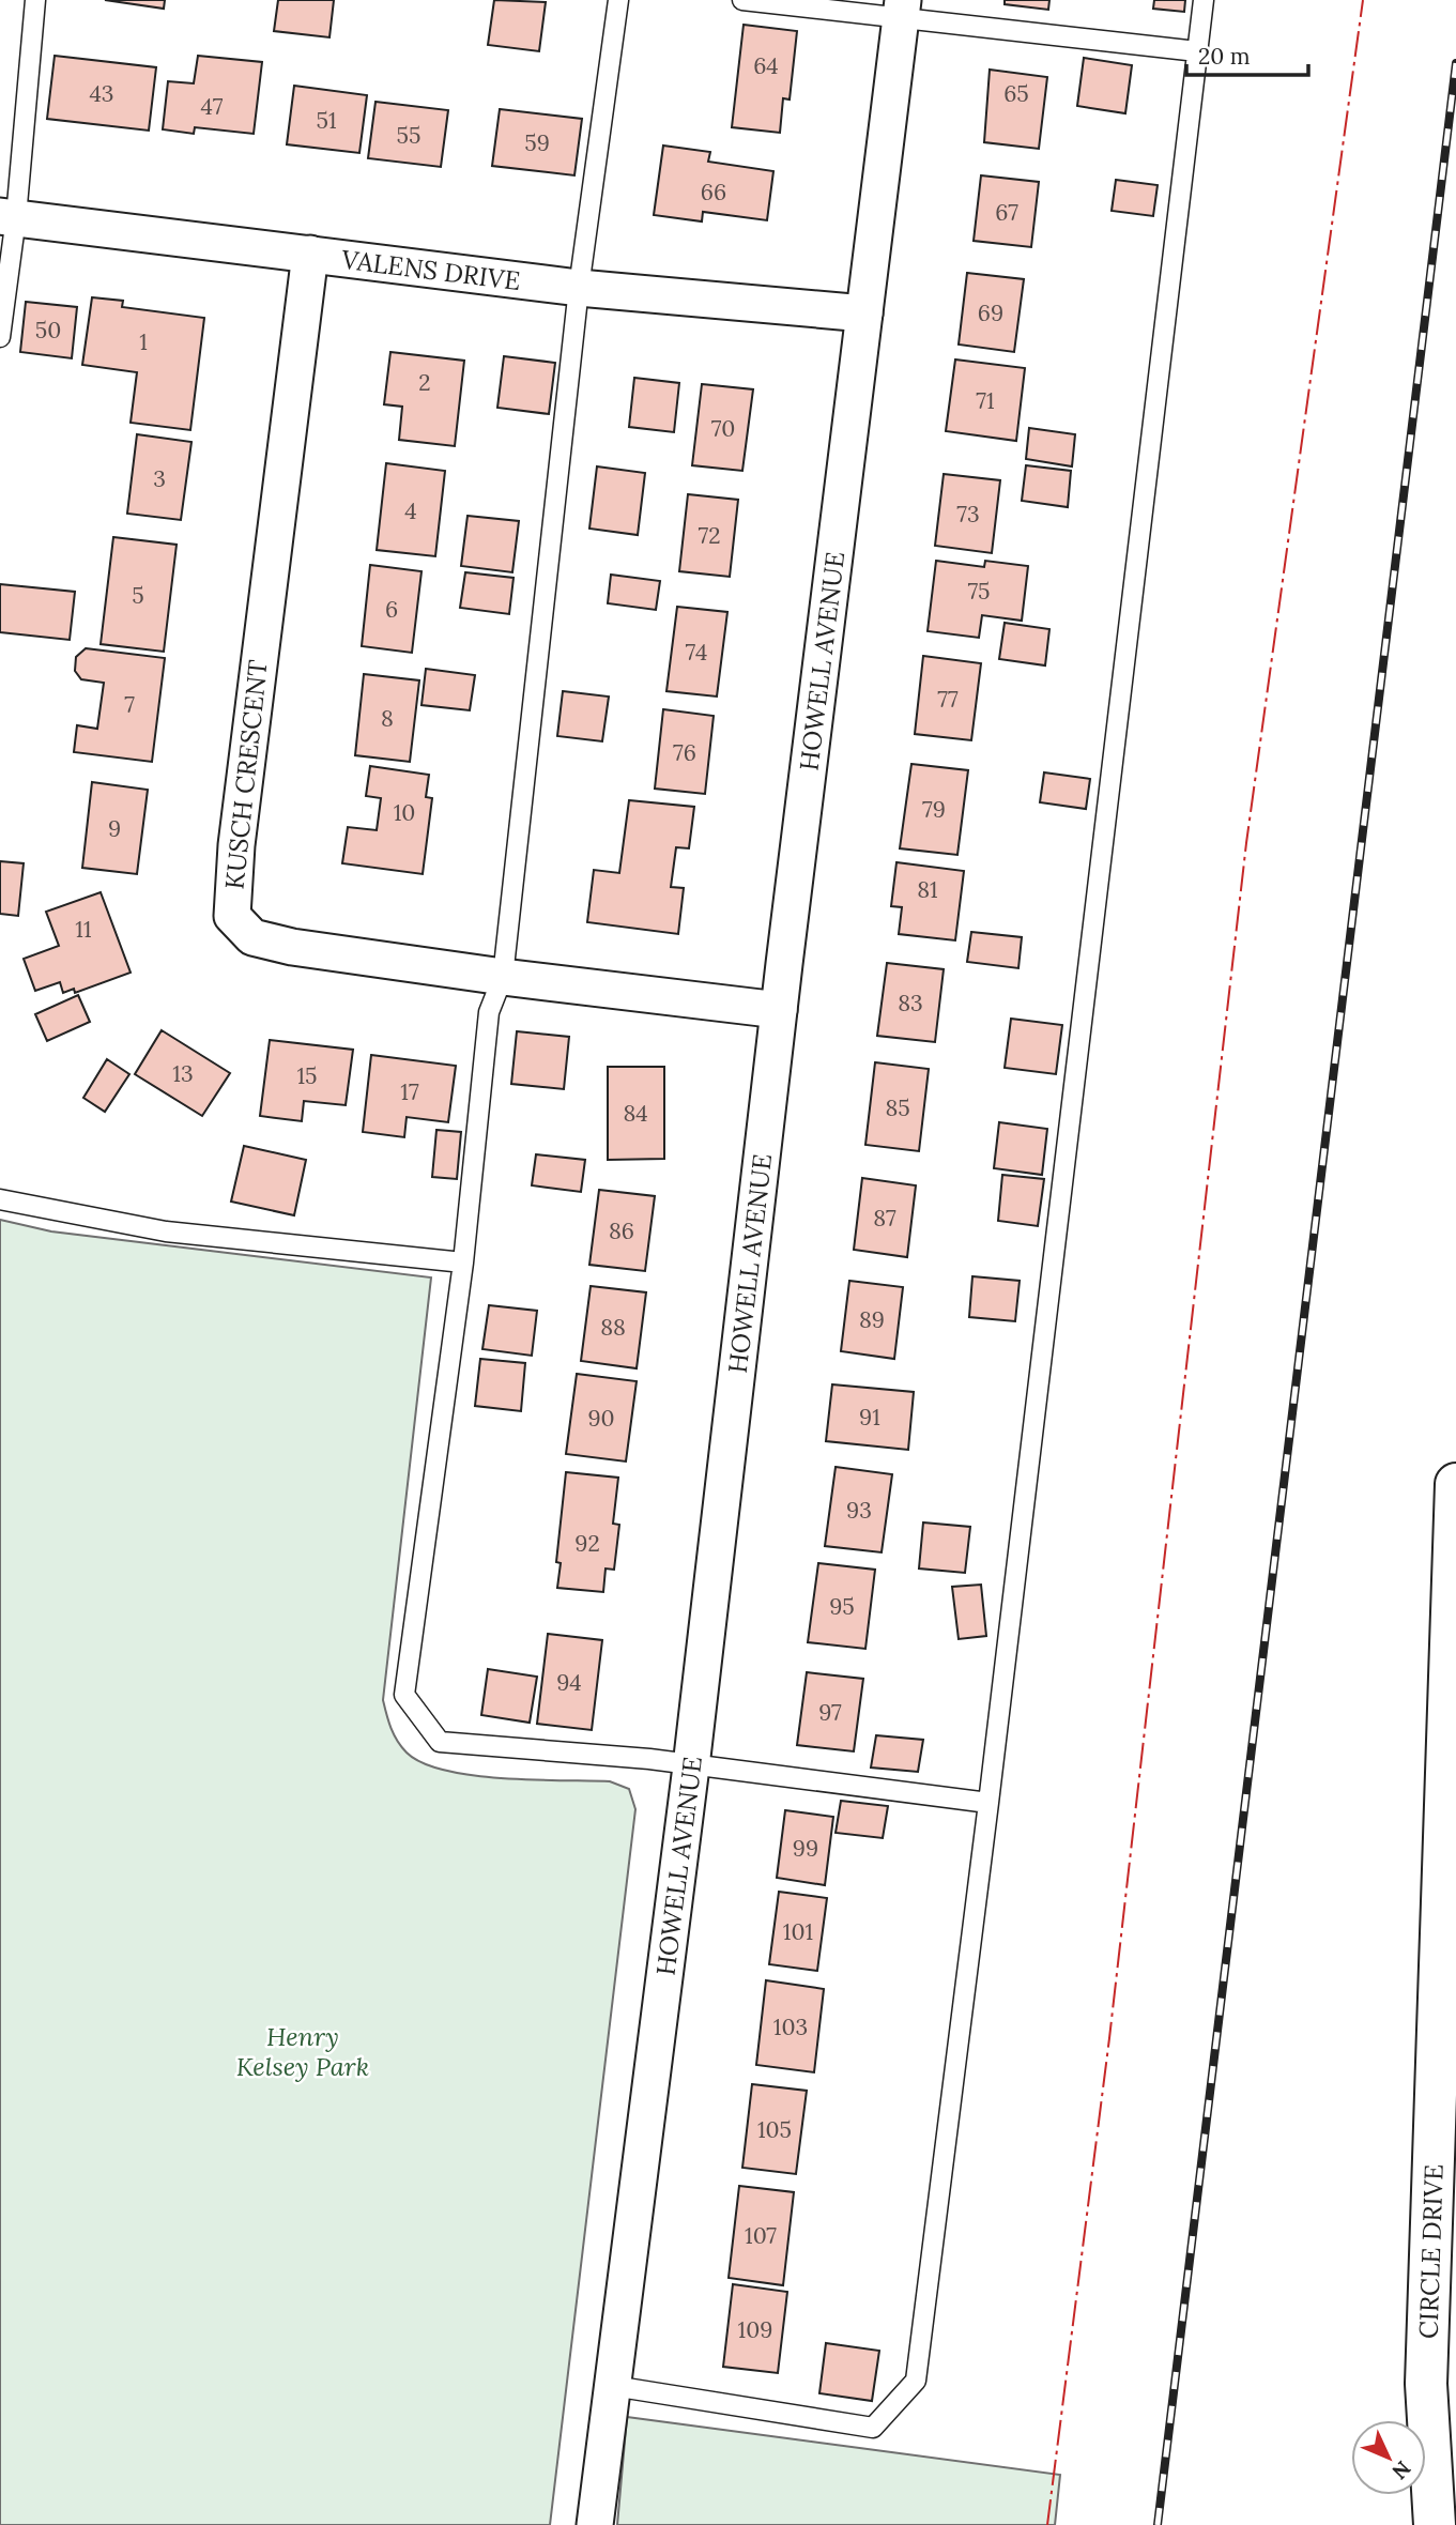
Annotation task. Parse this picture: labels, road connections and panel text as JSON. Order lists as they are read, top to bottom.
{
  "streets": {
    "highway": ["CIRCLE DRIVE"],
    "street": ["VALENS DRIVE", "HOWELL AVENUE", "KUSCH CRESCENT"]
  },
  "crossings": [
    ["VALENS DRIVE", "HOWELL AVENUE"],
    ["VALENS DRIVE", "KUSCH CRESCENT"],
    ["HOWELL AVENUE", "KUSCH CRESCENT"]
  ],
  "parks": ["Henry Kelsey Park"],
  "house_numbers": [
    "64",
    "43",
    "65",
    "47",
    "51",
    "55",
    "59",
    "66",
    "67",
    "69",
    "50",
    "1",
    "2",
    "71",
    "70",
    "3",
    "4",
    "73",
    "72",
    "75",
    "5",
    "6",
    "74",
    "77",
    "7",
    "8",
    "76",
    "79",
    "10",
    "9",
    "81",
    "11",
    "83",
    "13",
    "15",
    "17",
    "85",
    "84",
    "87",
    "86",
    "89",
    "88",
    "91",
    "90",
    "93",
    "92",
    "95",
    "94",
    "97",
    "99",
    "101",
    "103",
    "105",
    "107",
    "109"
  ],
  "scale_bar": "20 m",
  "north": "bottom right"
}
